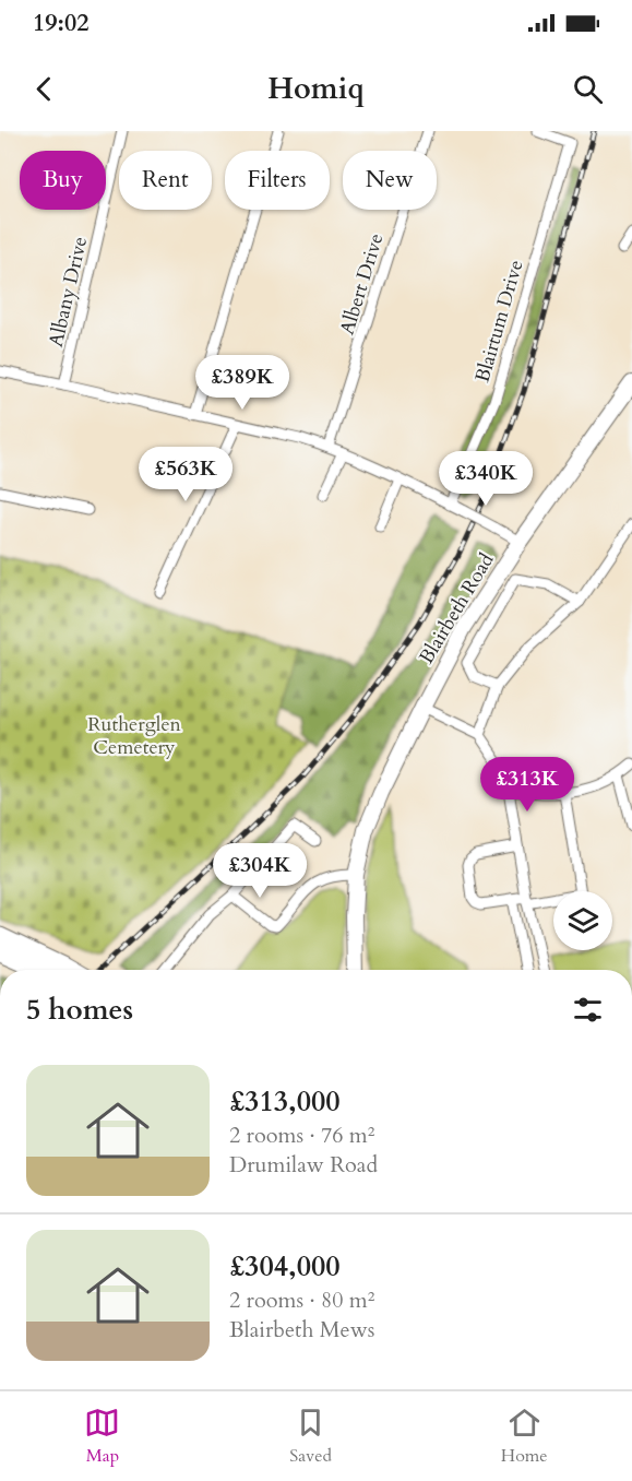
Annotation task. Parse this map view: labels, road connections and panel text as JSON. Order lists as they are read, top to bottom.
{
  "streets": {
    "main road": ["Blairbeth Road"],
    "street": ["Albert Drive", "Albany Drive", "Blairtum Drive"]
  },
  "parks": ["Rutherglen Cemetery"],
  "page": {
    "status": "19:02",
    "header": "Homiq",
    "chip": [
      "Buy",
      "Rent",
      "Filters",
      "New"
    ],
    "price": [
      "£389K",
      "£563K",
      "£340K",
      "£313K",
      "£304K"
    ],
    "heading": "5 homes",
    "list": [
      {
        "name": "£313,000",
        "note": "2 rooms · 76 m² · Drumilaw Road"
      },
      {
        "name": "£304,000",
        "note": "2 rooms · 80 m² · Blairbeth Mews"
      }
    ],
    "tabs": ["Map", "Saved", "Home"]
  }
}
